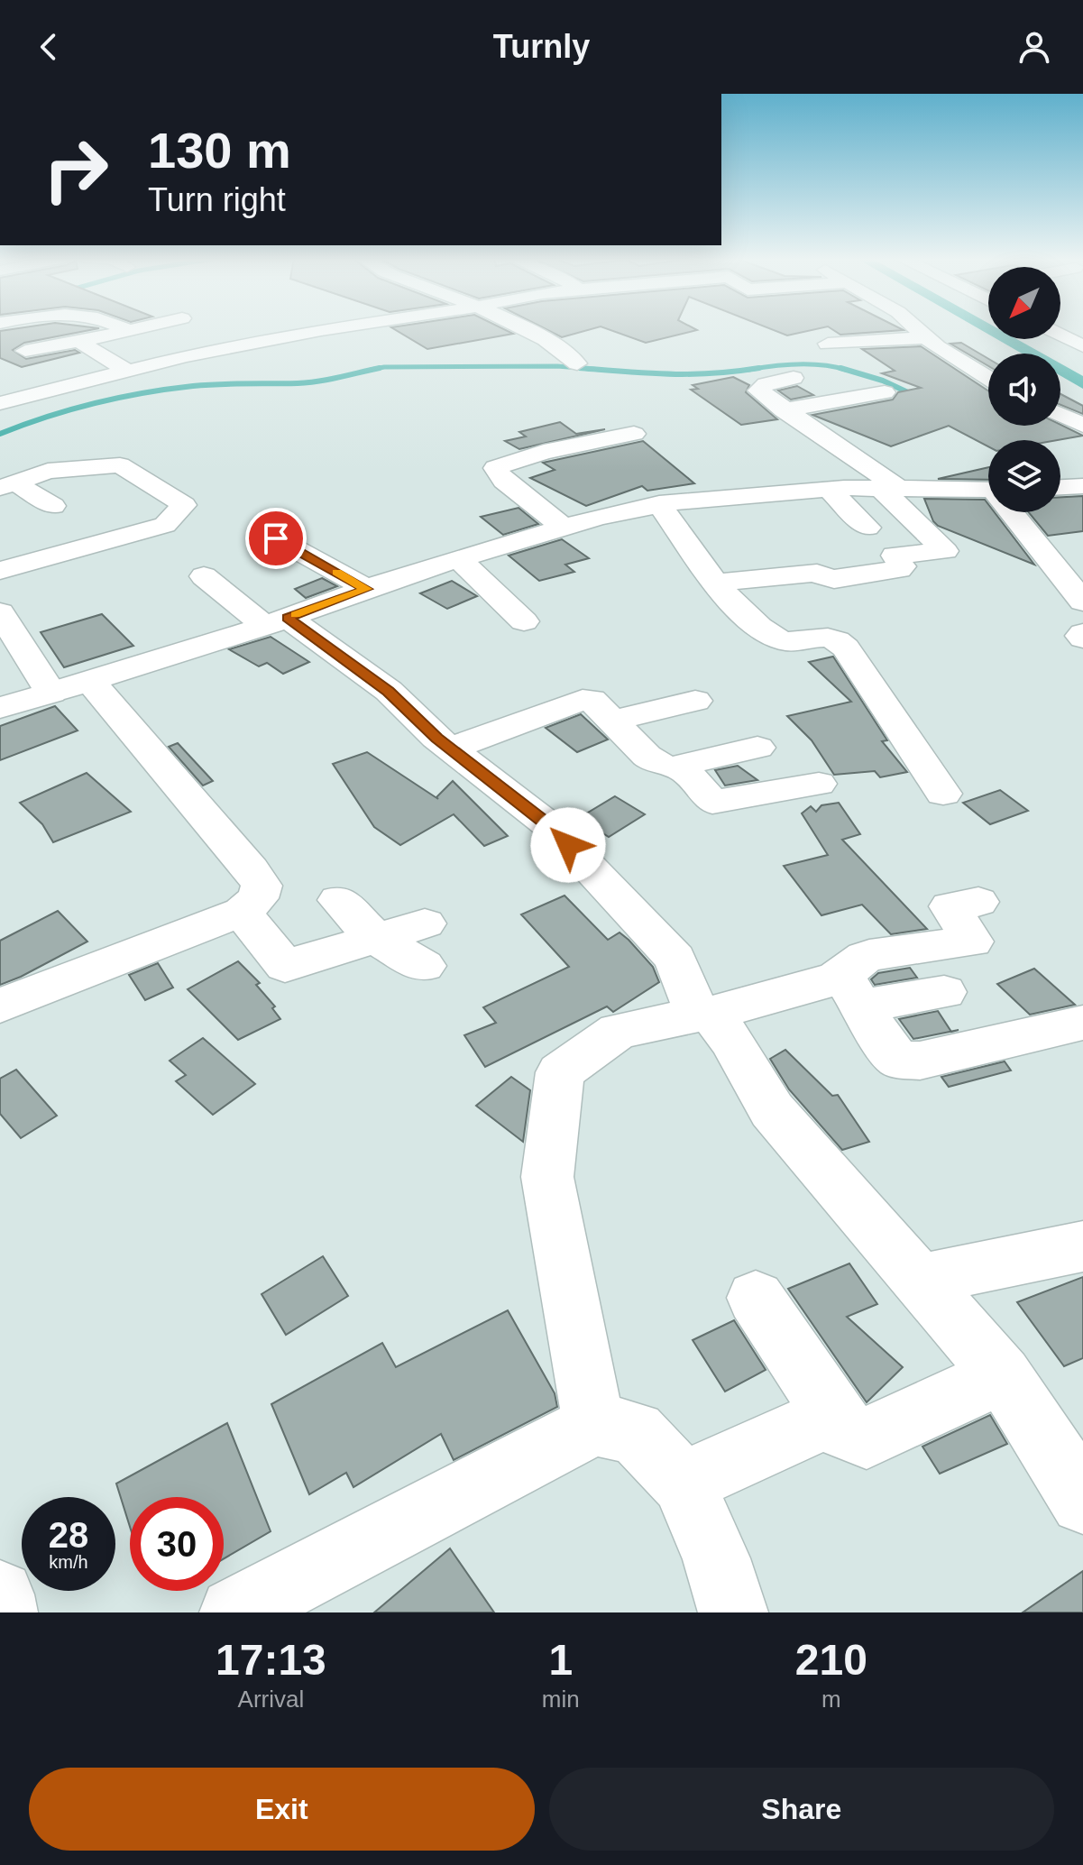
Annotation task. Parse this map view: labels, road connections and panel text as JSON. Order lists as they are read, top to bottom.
{
  "north": "bottom left",
  "page": {
    "header": "Turnly",
    "turn": ["130 m", "Turn right"],
    "speed": "28 km/h",
    "limit": "30",
    "eta": [
      "17:13",
      "Arrival",
      "1",
      "min",
      "210",
      "m"
    ],
    "buttons": ["Exit", "Share"]
  }
}
